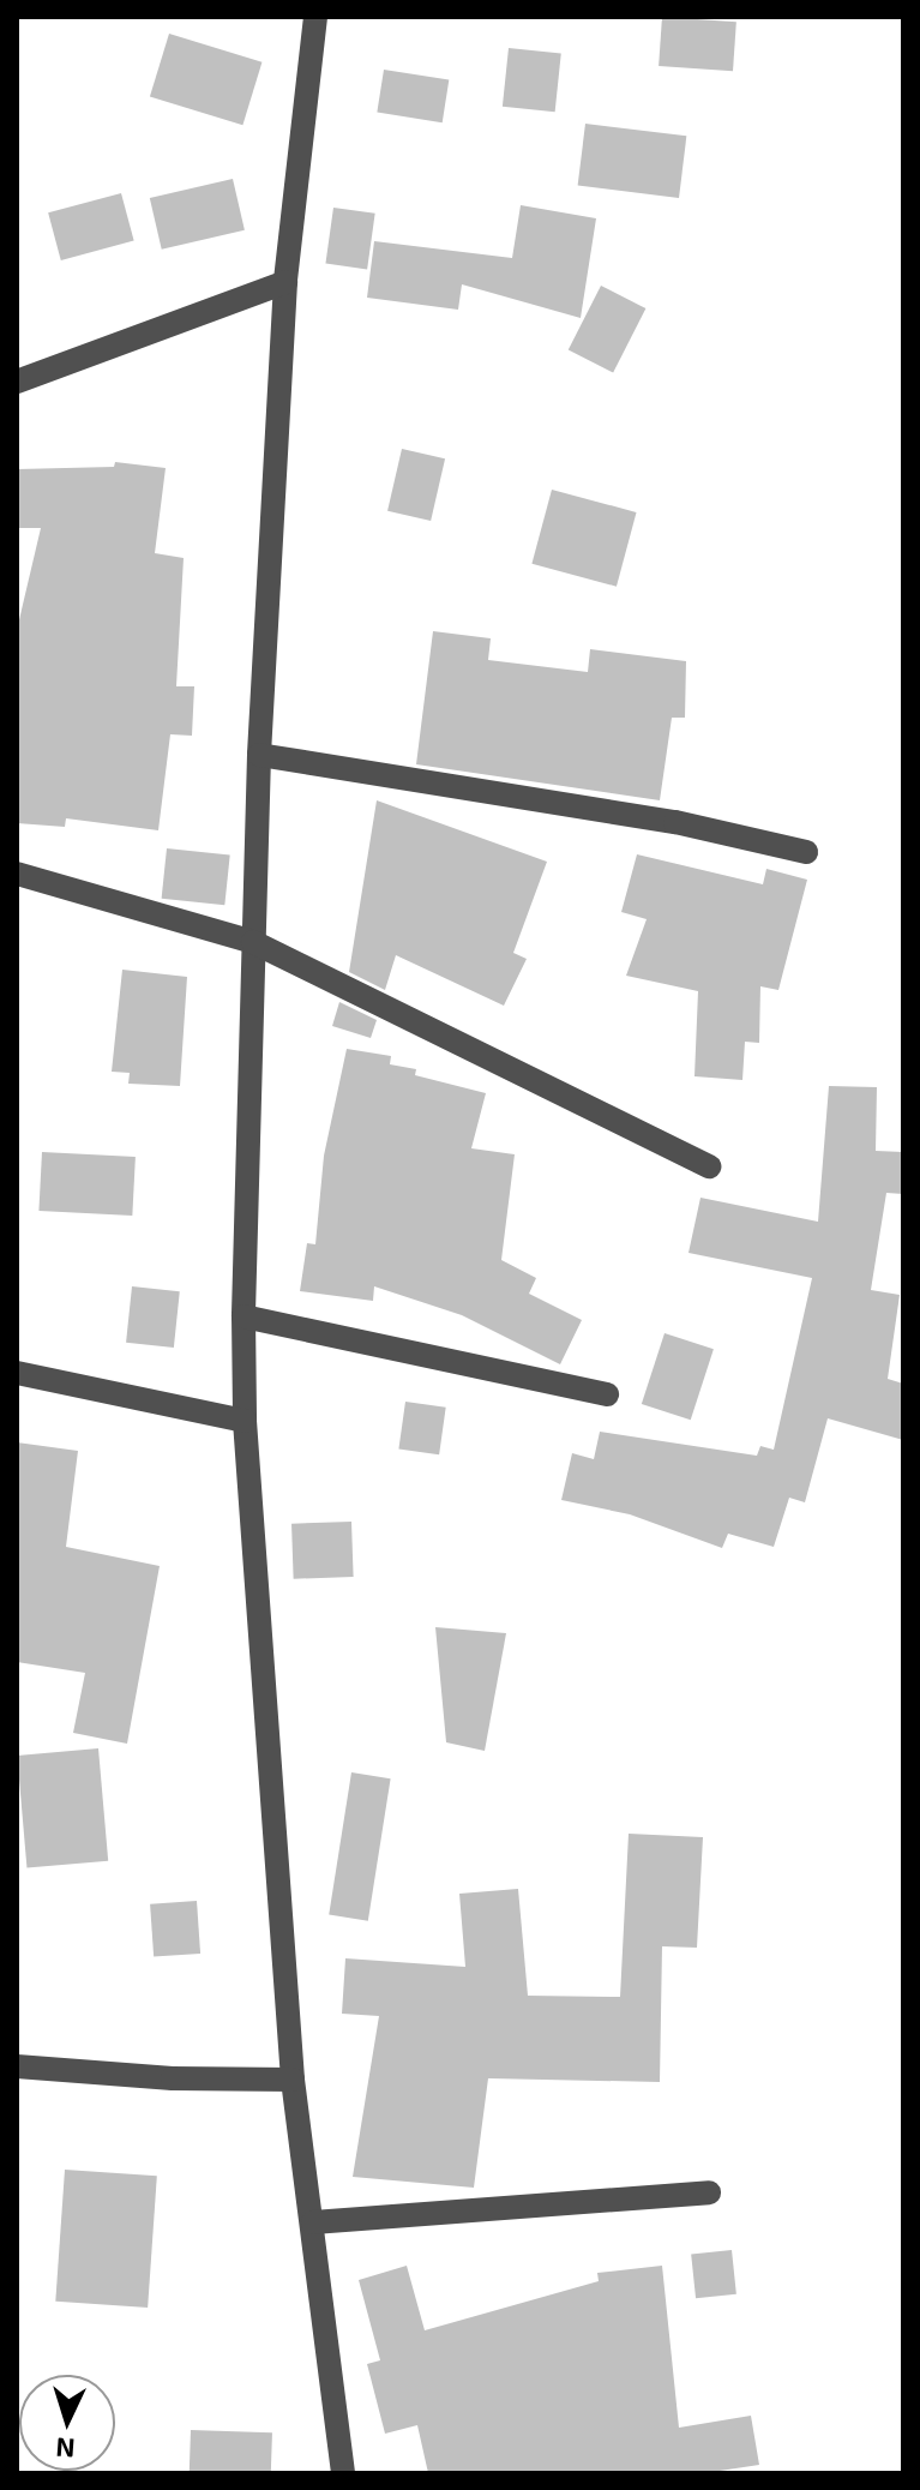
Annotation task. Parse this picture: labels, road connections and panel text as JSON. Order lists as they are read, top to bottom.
{
  "north": "bottom"
}
